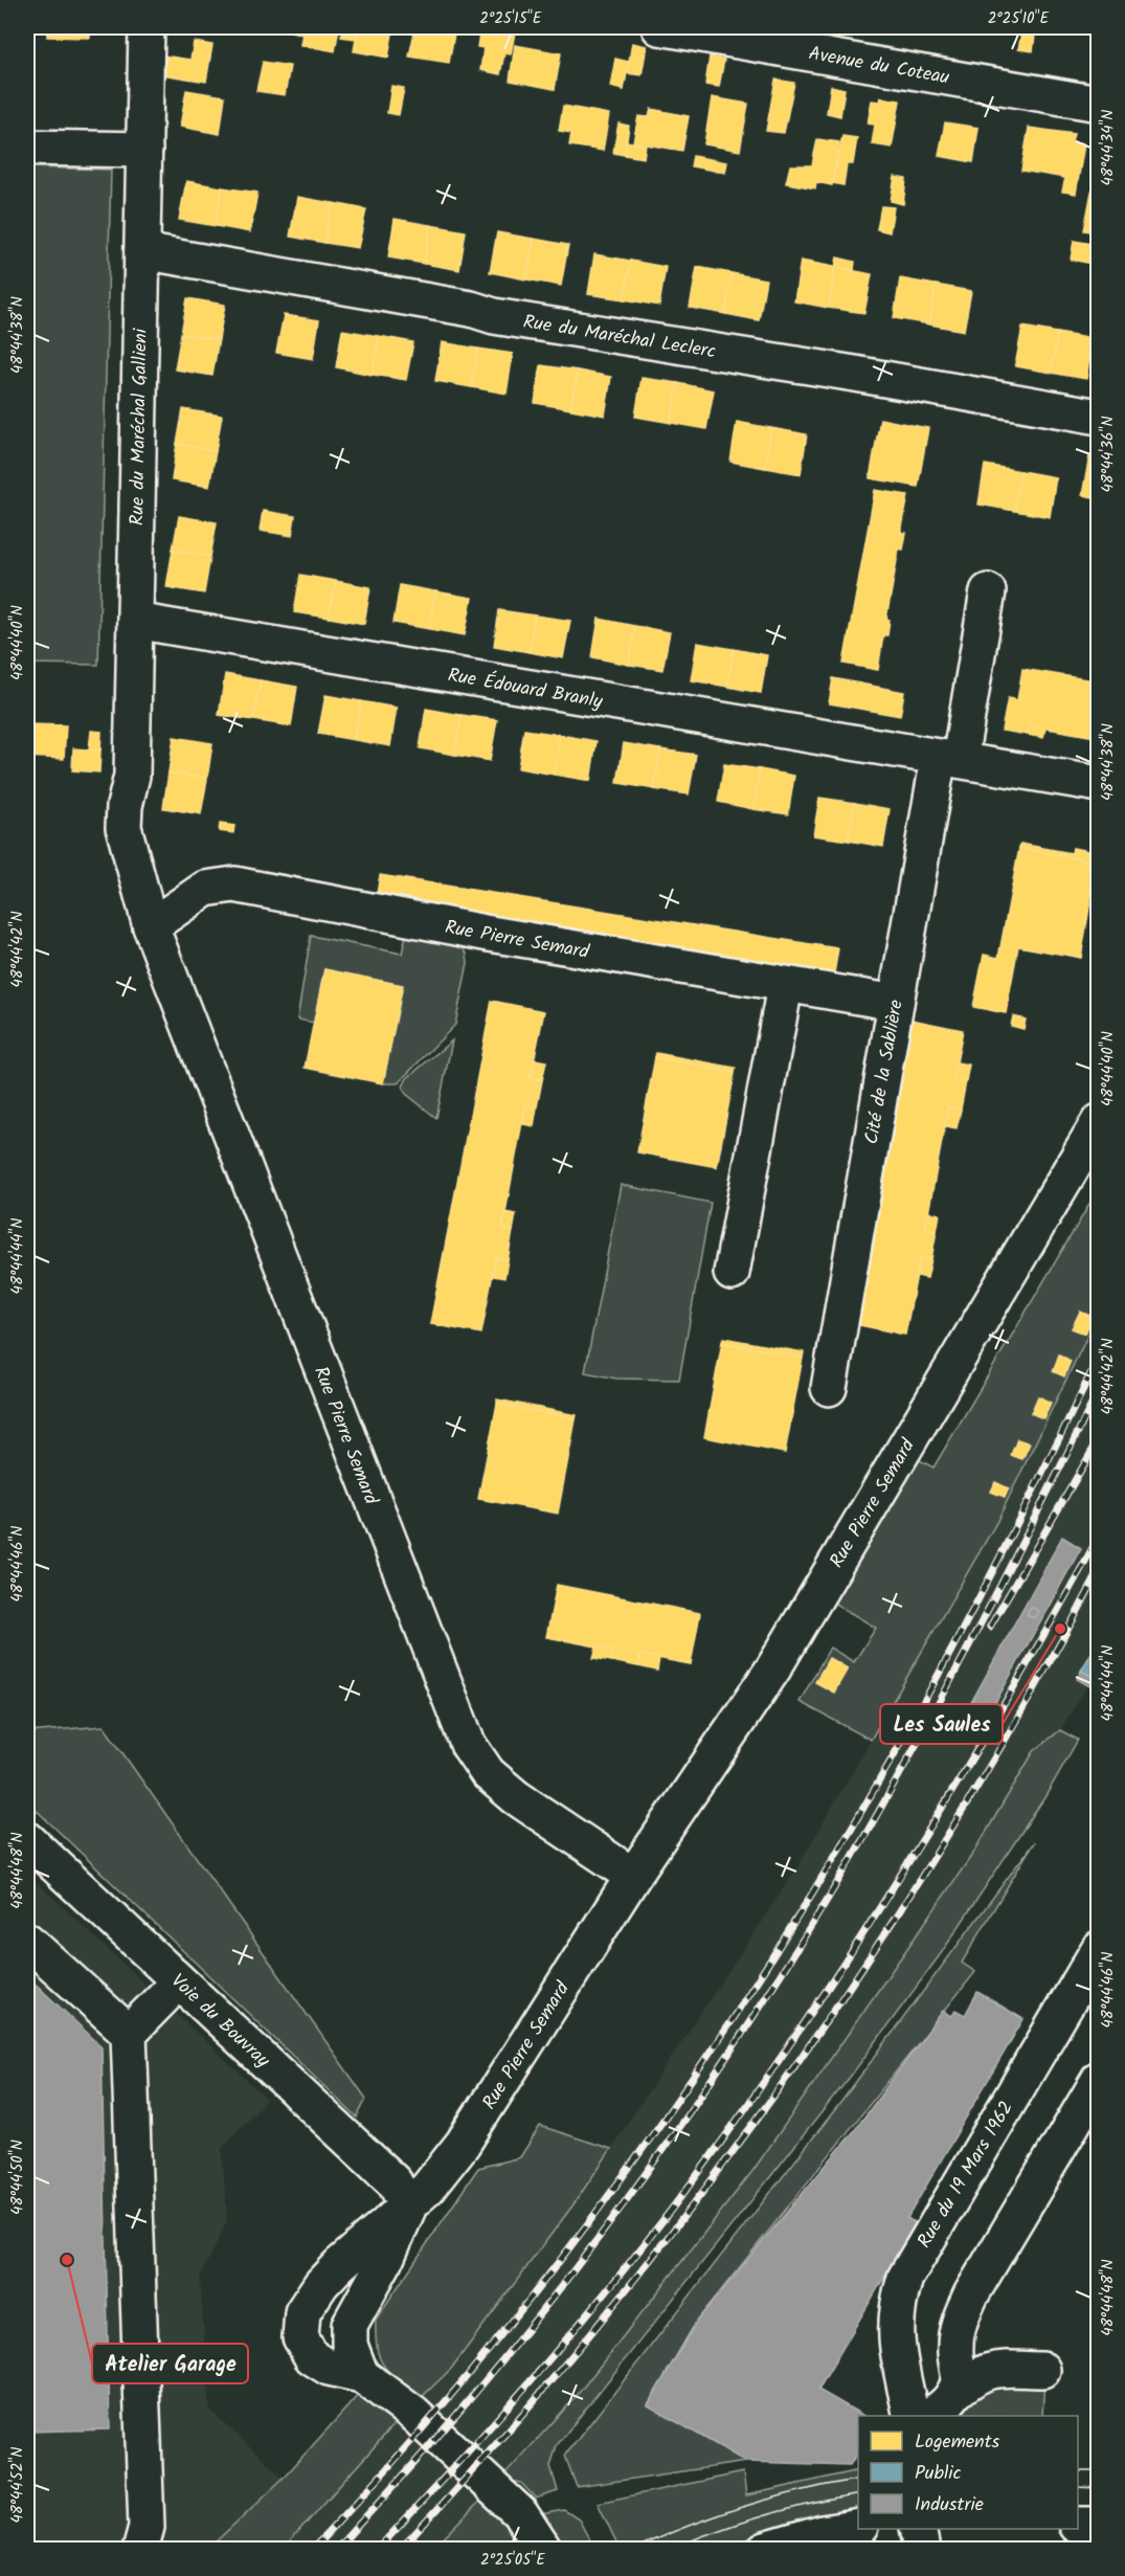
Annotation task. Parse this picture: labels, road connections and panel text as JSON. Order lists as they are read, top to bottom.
{
  "streets": {
    "street": [
      "Avenue du Coteau",
      "Rue du Maréchal Leclerc",
      "Rue du Maréchal Gallieni",
      "Rue Édouard Branly",
      "Rue Pierre Semard",
      "Cité de la Sablière",
      "Voie du Bouvray",
      "Rue du 19 Mars 1962"
    ]
  },
  "crossings": [
    ["Rue du Maréchal Leclerc", "Rue du Maréchal Gallieni"],
    ["Rue du Maréchal Gallieni", "Rue Édouard Branly"],
    ["Rue du Maréchal Gallieni", "Rue Pierre Semard"],
    ["Rue Édouard Branly", "Cité de la Sablière"],
    ["Rue Pierre Semard", "Cité de la Sablière"],
    ["Rue Pierre Semard", "Voie du Bouvray"]
  ],
  "places": ["Les Saules", "Atelier Garage"],
  "legend": ["Logements", "Public", "Industrie"],
  "coordinates": [
    "2°25'15\"E",
    "2°25'10\"E",
    "48°44'34\"N",
    "48°44'38\"N",
    "48°44'36\"N",
    "48°44'40\"N",
    "48°44'42\"N",
    "48°44'44\"N",
    "48°44'46\"N",
    "48°44'48\"N",
    "48°44'50\"N",
    "48°44'52\"N",
    "2°25'05\"E"
  ]
}
